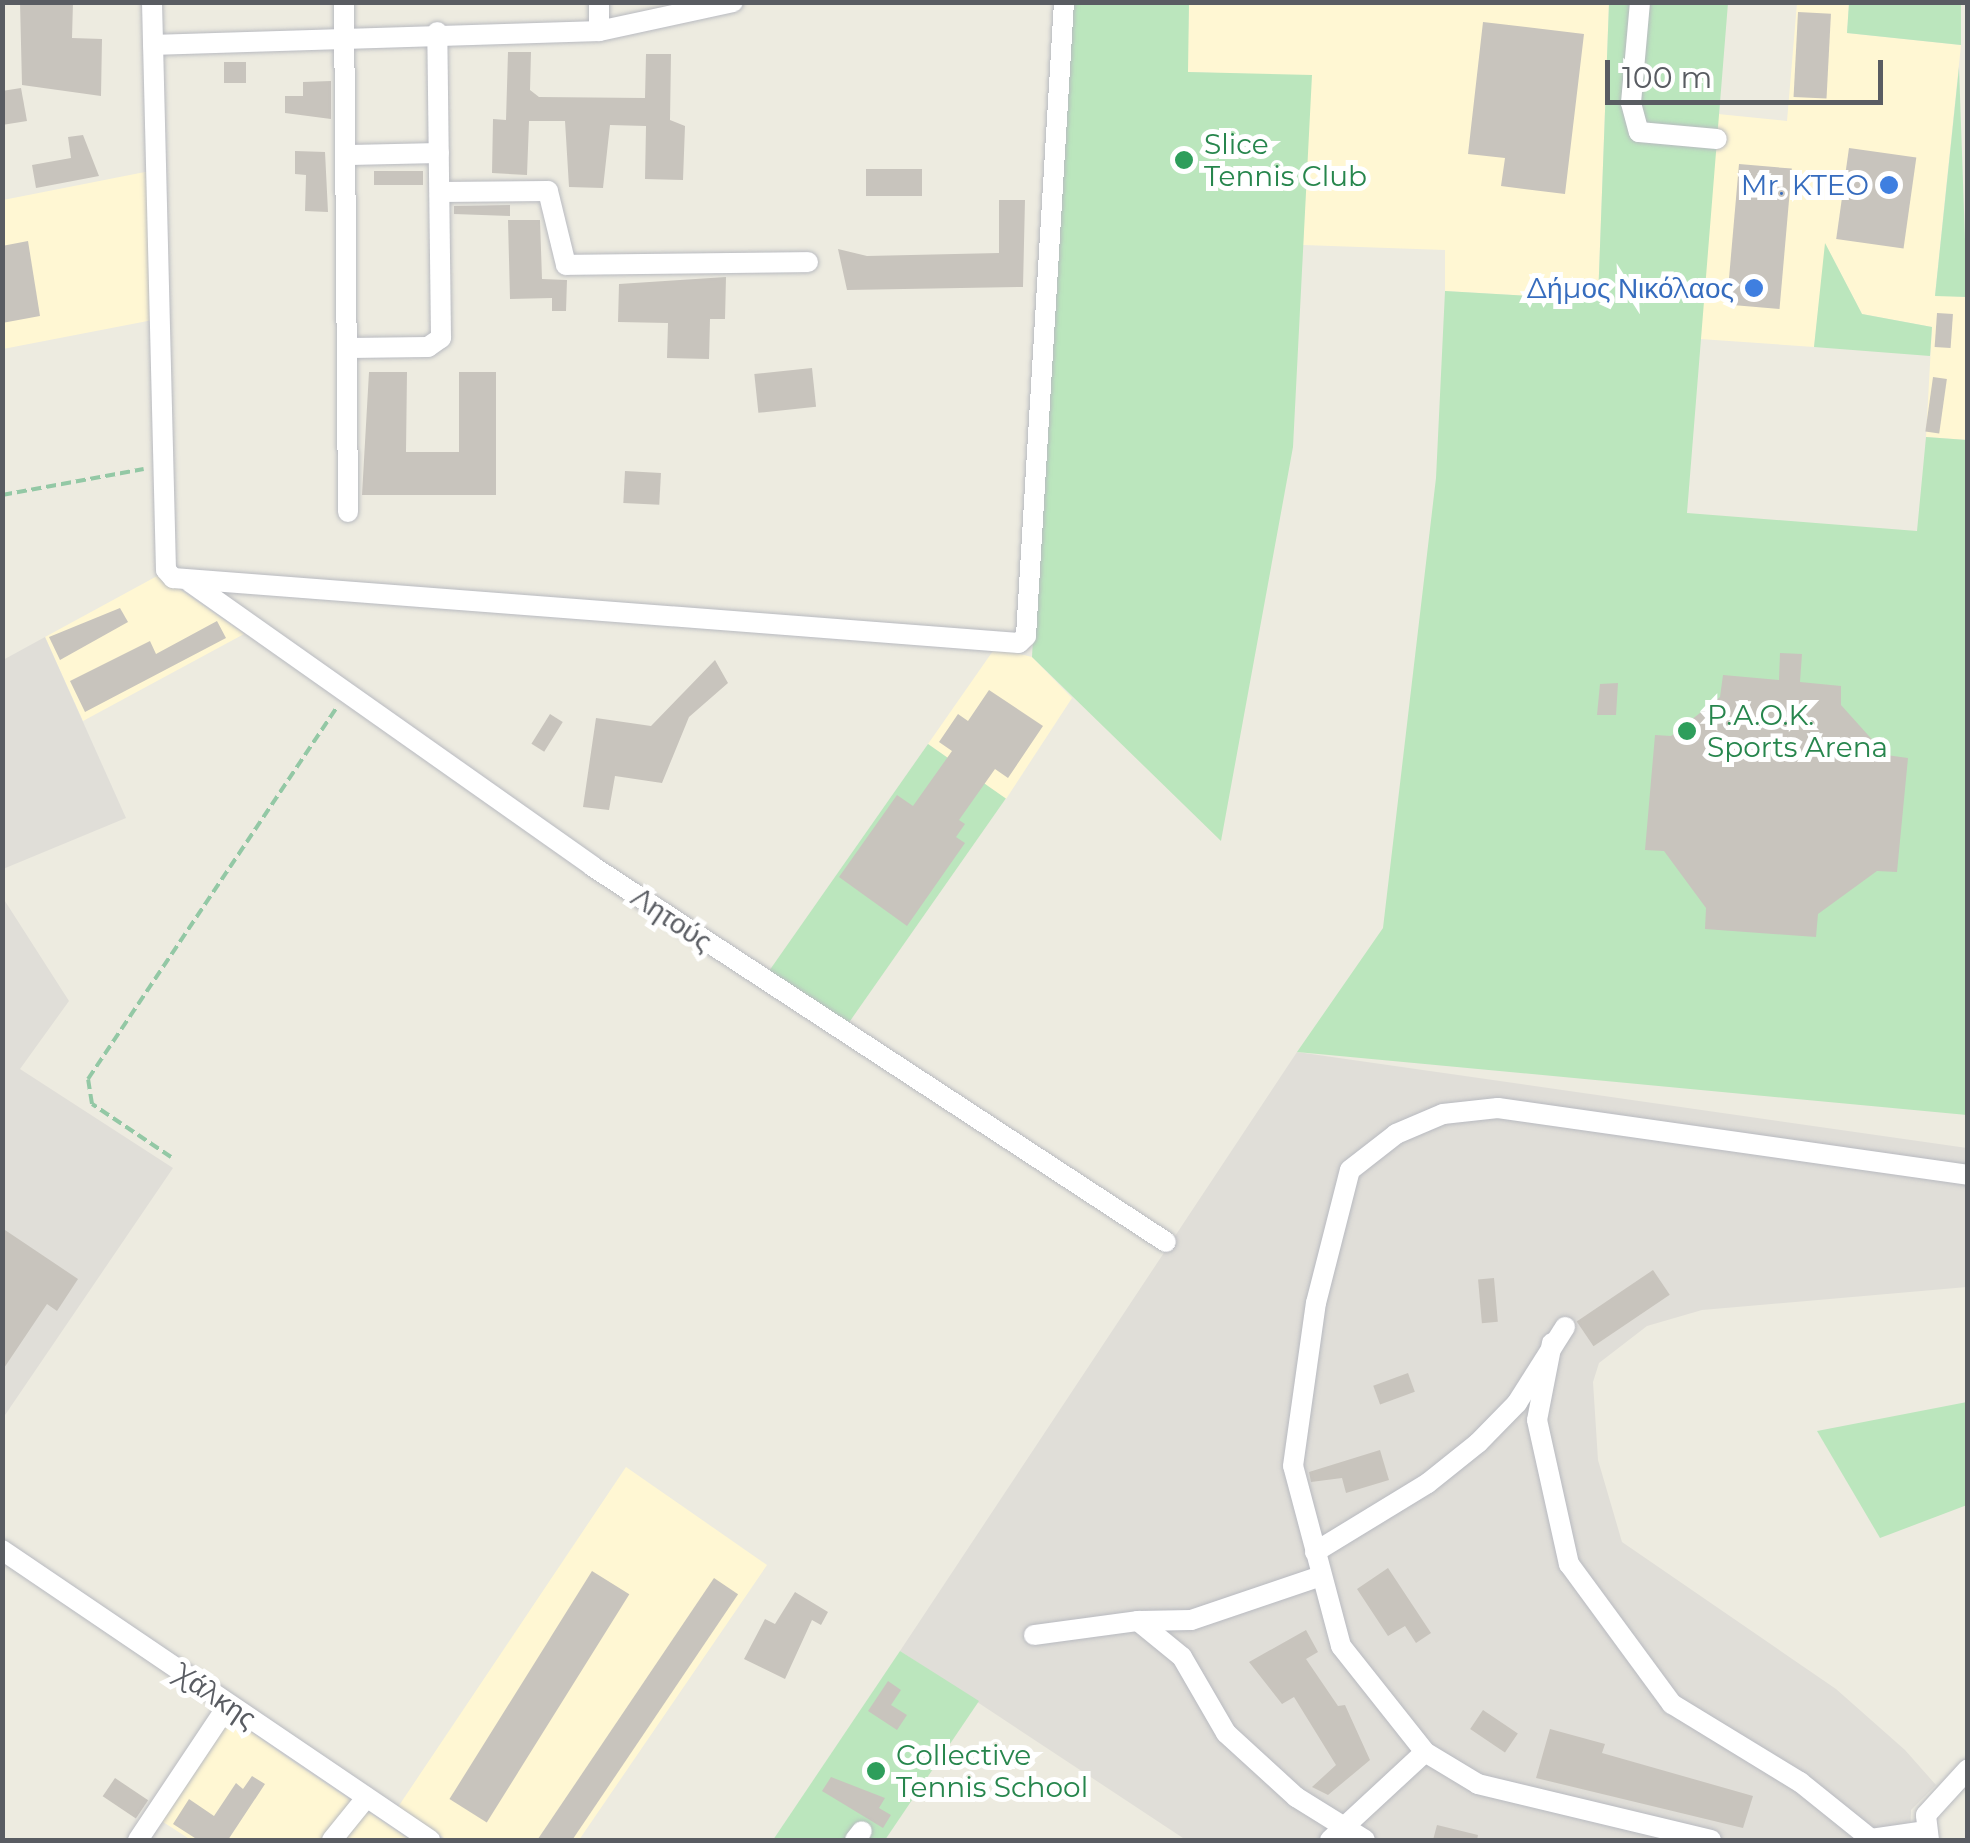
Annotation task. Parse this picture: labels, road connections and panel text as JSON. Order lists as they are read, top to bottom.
{
  "streets": {
    "street": ["Λητούς", "Χάλκης"]
  },
  "places": [
    "Slice Tennis Club",
    "Mr. KTEO",
    "Δήμος Νικόλαος",
    "P.A.O.K. Sports Arena",
    "Collective Tennis School"
  ],
  "scale_bar": "100 m"
}
